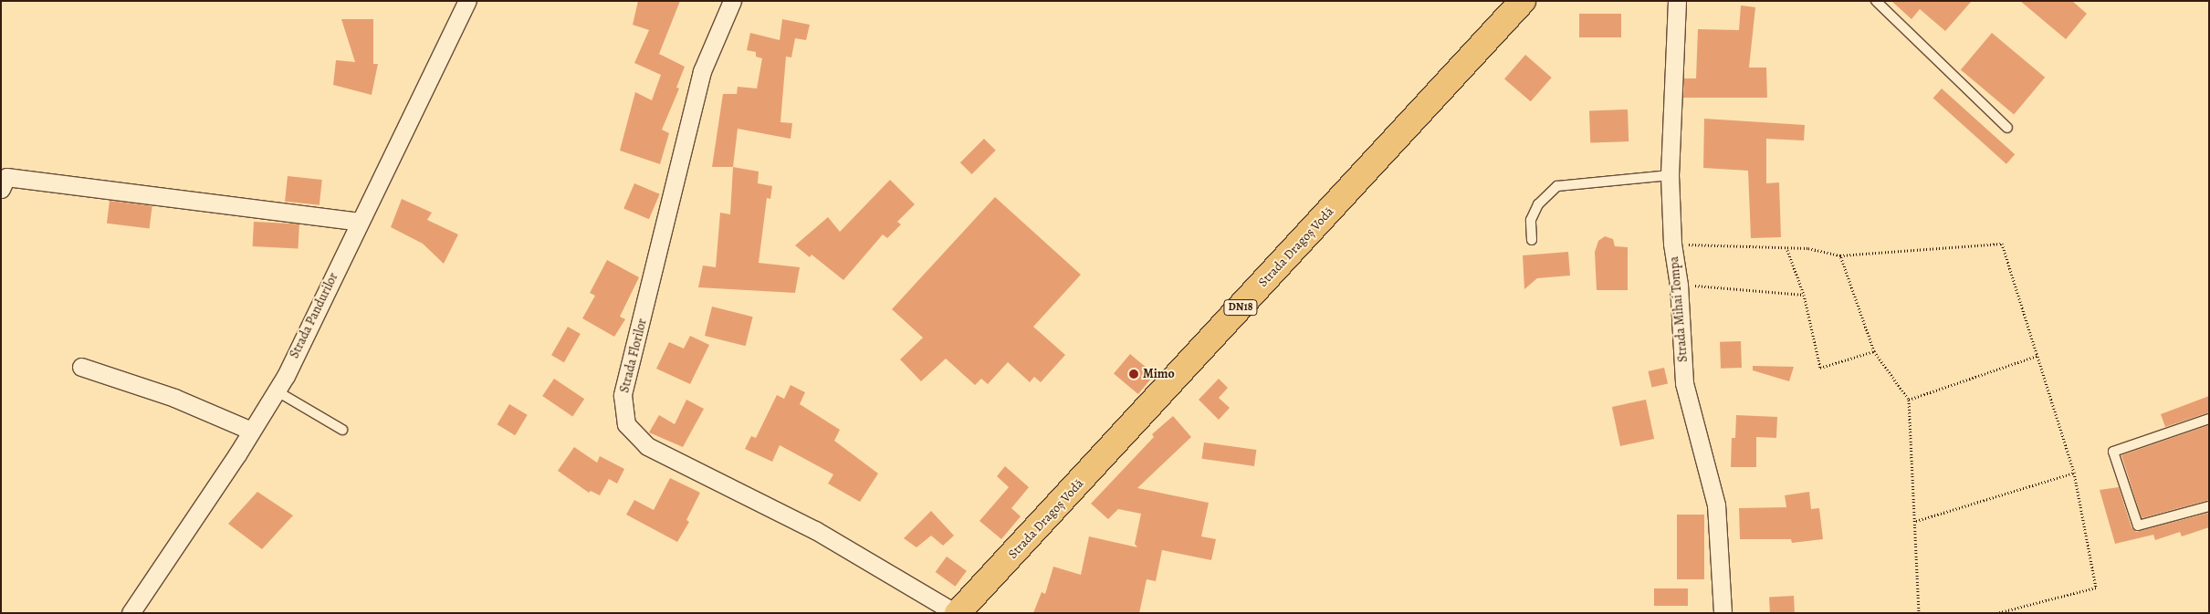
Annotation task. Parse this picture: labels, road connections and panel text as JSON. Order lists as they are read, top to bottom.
{
  "streets": {
    "main road": ["Strada Dragoș Vodă", "DN18"],
    "street": ["Strada Mihai Tompa", "Strada Pandurilor", "Strada Florilor"]
  },
  "crossings": [
    ["Strada Dragoș Vodă", "Strada Florilor"]
  ],
  "places": ["Mimo"]
}
